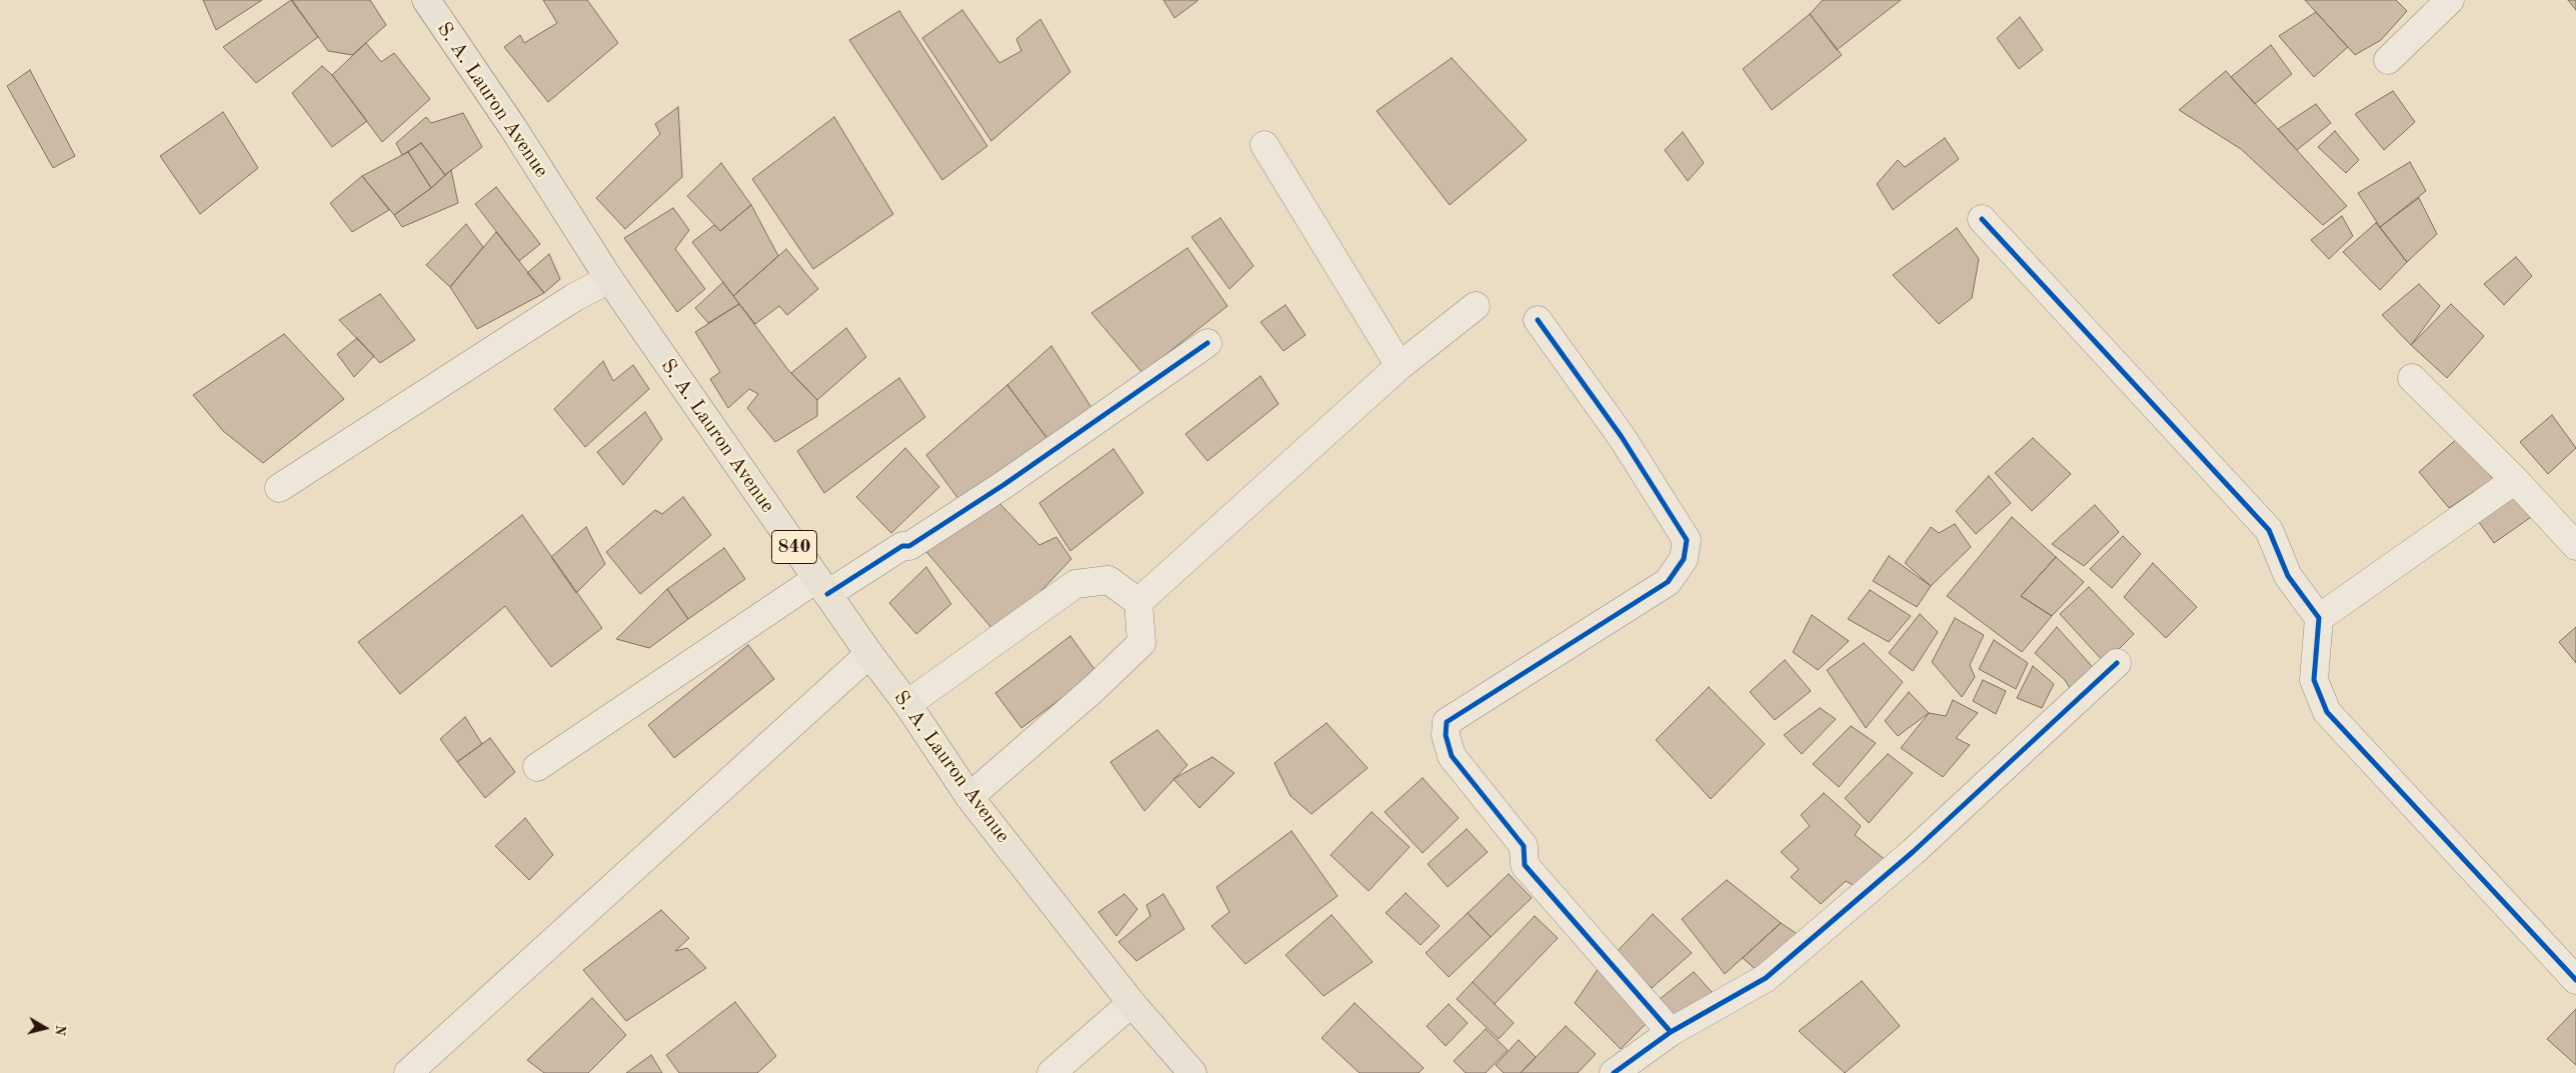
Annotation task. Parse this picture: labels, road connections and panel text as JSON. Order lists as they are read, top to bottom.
{
  "streets": {
    "highway": ["S. A. Lauron Avenue", "840"]
  },
  "north": "right"
}
